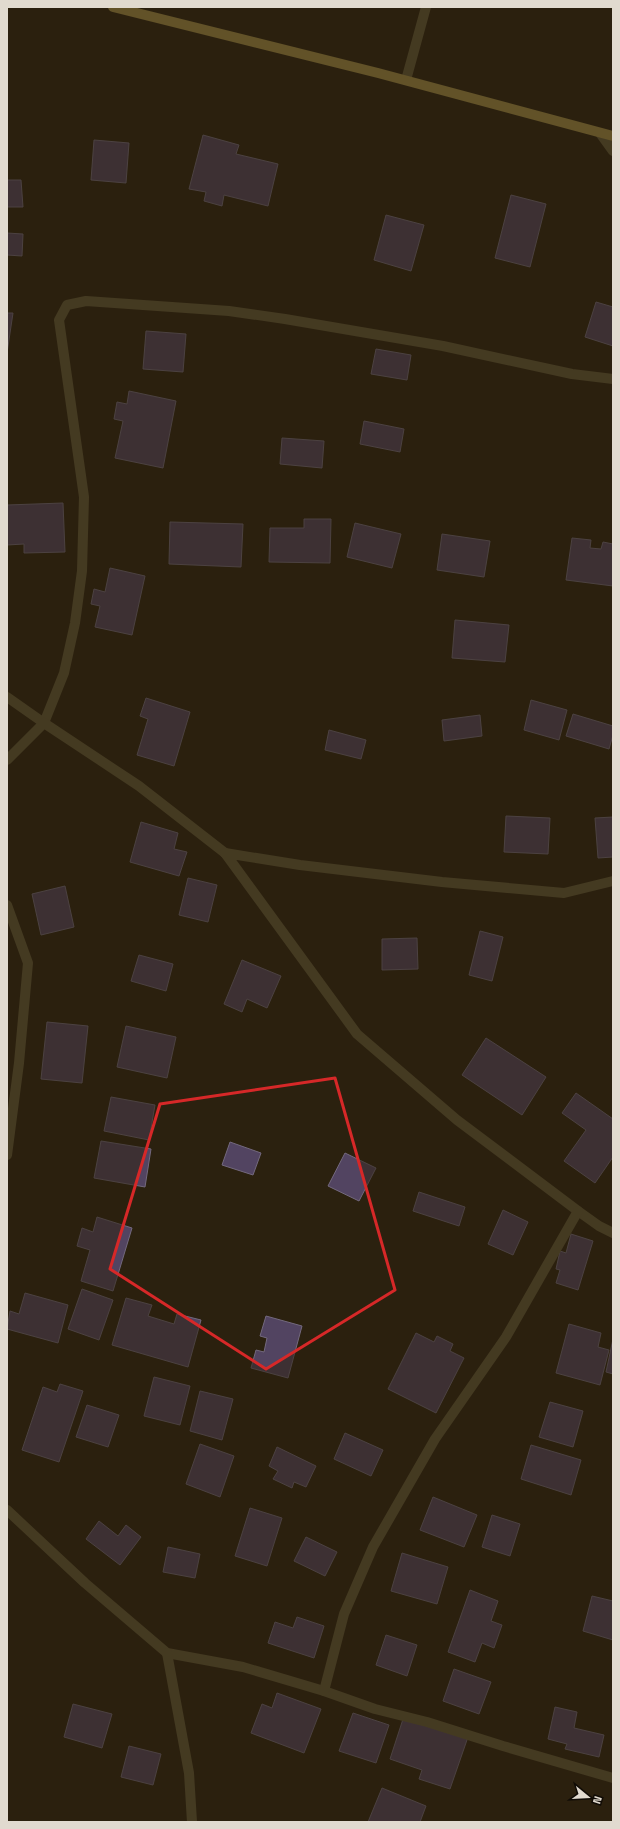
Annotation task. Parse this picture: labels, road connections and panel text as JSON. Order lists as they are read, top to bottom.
{
  "north": "right"
}
